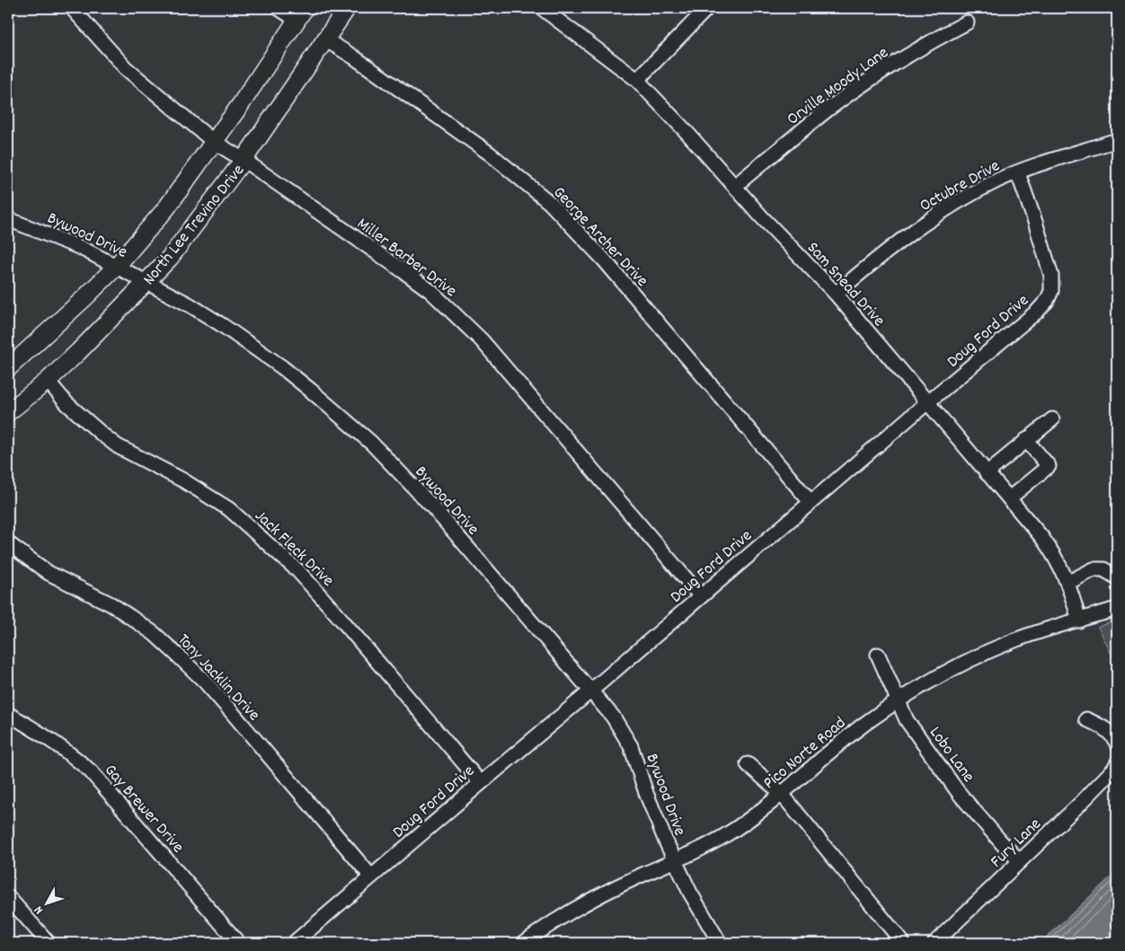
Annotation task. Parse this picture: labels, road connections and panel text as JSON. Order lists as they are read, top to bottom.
{
  "streets": {
    "main road": ["North Lee Trevino Drive"],
    "street": [
      "Orville Moody Lane",
      "Octubre Drive",
      "Bywood Drive",
      "George Archer Drive",
      "Miller Barber Drive",
      "Sam Snead Drive",
      "Doug Ford Drive",
      "Jack Fleck Drive",
      "Tony Jacklin Drive",
      "Pico Norte Road",
      "Lobo Lane",
      "Gay Brewer Drive",
      "Fury Lane"
    ]
  },
  "crossings": [
    ["Orville Moody Lane", "Sam Snead Drive"],
    ["Octubre Drive", "Sam Snead Drive"],
    ["Octubre Drive", "Doug Ford Drive"],
    ["North Lee Trevino Drive", "Bywood Drive"],
    ["North Lee Trevino Drive", "George Archer Drive"],
    ["North Lee Trevino Drive", "Miller Barber Drive"],
    ["North Lee Trevino Drive", "Jack Fleck Drive"],
    ["Bywood Drive", "Doug Ford Drive"],
    ["Bywood Drive", "Pico Norte Road"],
    ["George Archer Drive", "Doug Ford Drive"],
    ["Miller Barber Drive", "Doug Ford Drive"],
    ["Sam Snead Drive", "Doug Ford Drive"],
    ["Sam Snead Drive", "Pico Norte Road"],
    ["Doug Ford Drive", "Jack Fleck Drive"],
    ["Doug Ford Drive", "Tony Jacklin Drive"],
    ["Pico Norte Road", "Lobo Lane"],
    ["Lobo Lane", "Fury Lane"]
  ],
  "north": "bottom left"
}
